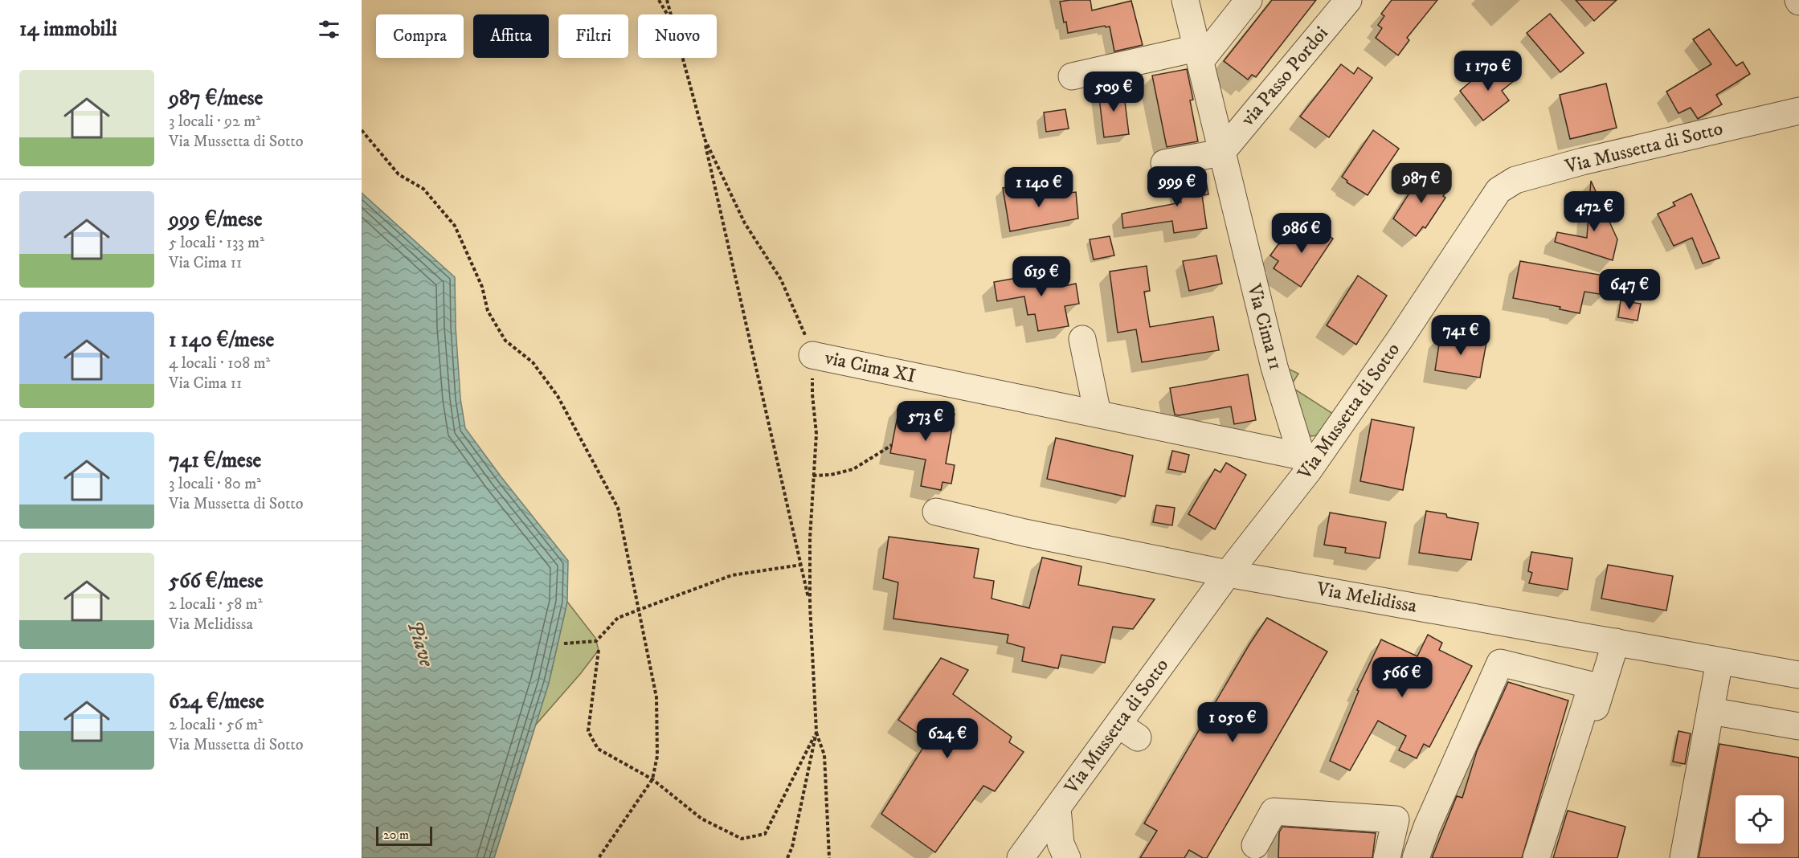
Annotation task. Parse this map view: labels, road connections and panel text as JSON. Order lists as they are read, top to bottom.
{
  "streets": {
    "street": [
      "via Passo Pordoi",
      "Via Mussetta di Sotto",
      "Via Cima 11",
      "via Cima XI",
      "Via Melidissa"
    ]
  },
  "crossings": [
    ["via Passo Pordoi", "Via Cima 11"],
    ["Via Mussetta di Sotto", "Via Cima 11"],
    ["Via Mussetta di Sotto", "via Cima XI"],
    ["Via Mussetta di Sotto", "Via Melidissa"],
    ["Via Cima 11", "via Cima XI"]
  ],
  "water": ["Piave"],
  "scale_bar": "20 m",
  "page": {
    "heading": "14 immobili",
    "chip": [
      "Compra",
      "Affitta",
      "Filtri",
      "Nuovo"
    ],
    "price": [
      "1 170 €",
      "509 €",
      "987 €",
      "999 €",
      "1 140 €",
      "472 €",
      "986 €",
      "619 €",
      "647 €",
      "741 €",
      "573 €",
      "566 €",
      "1 050 €",
      "624 €"
    ],
    "list": [
      {
        "name": "987 €/mese",
        "note": "3 locali · 92 m² · Via Mussetta di Sotto"
      },
      {
        "name": "999 €/mese",
        "note": "5 locali · 133 m² · Via Cima 11"
      },
      {
        "name": "1 140 €/mese",
        "note": "4 locali · 108 m² · Via Cima 11"
      },
      {
        "name": "741 €/mese",
        "note": "3 locali · 80 m² · Via Mussetta di Sotto"
      },
      {
        "name": "566 €/mese",
        "note": "2 locali · 58 m² · Via Melidissa"
      },
      {
        "name": "624 €/mese",
        "note": "2 locali · 56 m² · Via Mussetta di Sotto"
      }
    ],
    "scale": "20 m"
  }
}
